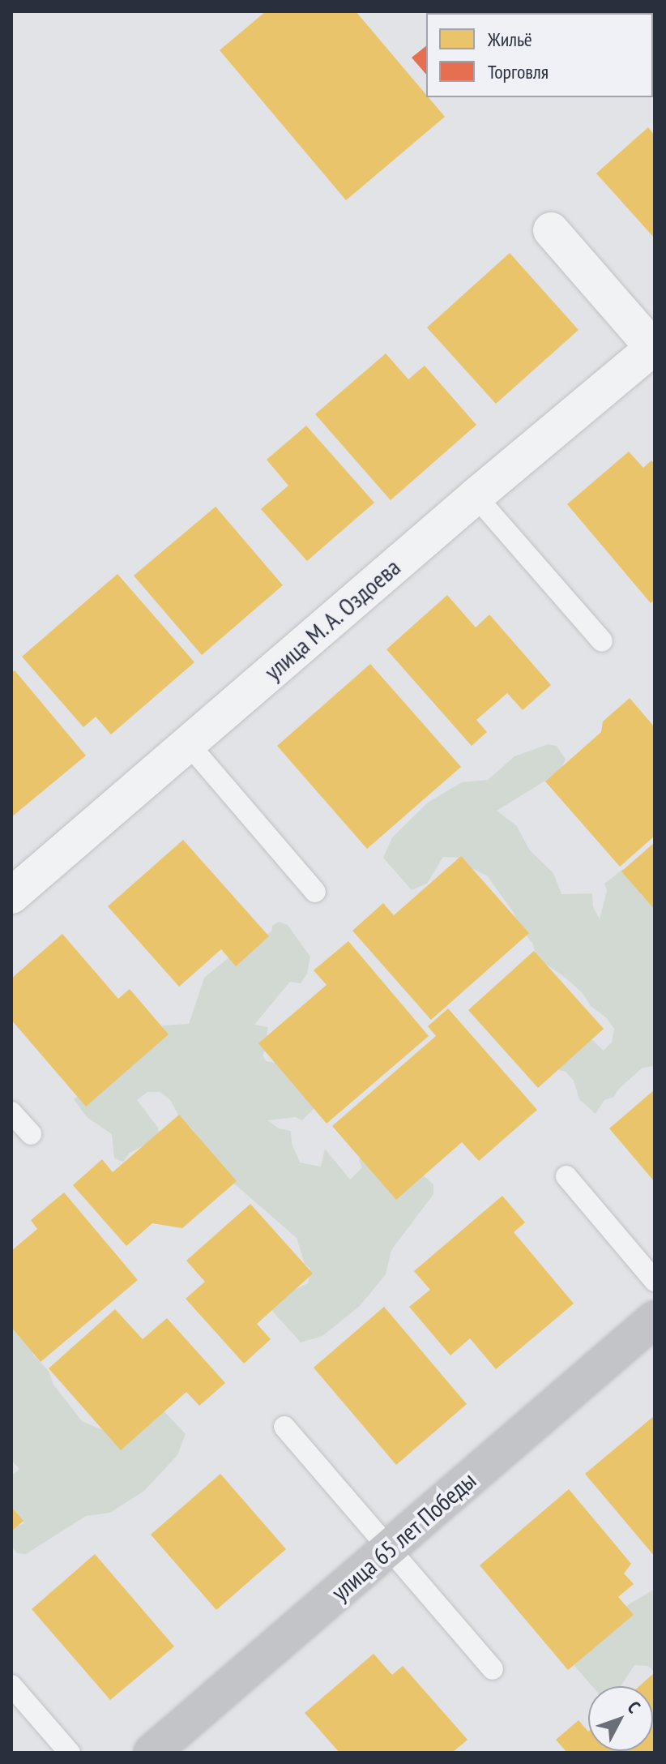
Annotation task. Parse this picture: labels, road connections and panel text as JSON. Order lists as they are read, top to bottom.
{
  "streets": {
    "street": ["улица М. А. Оздоева", "улица 65 лет Победы"]
  },
  "legend": ["Жильё", "Торговля"],
  "north": "top right"
}
